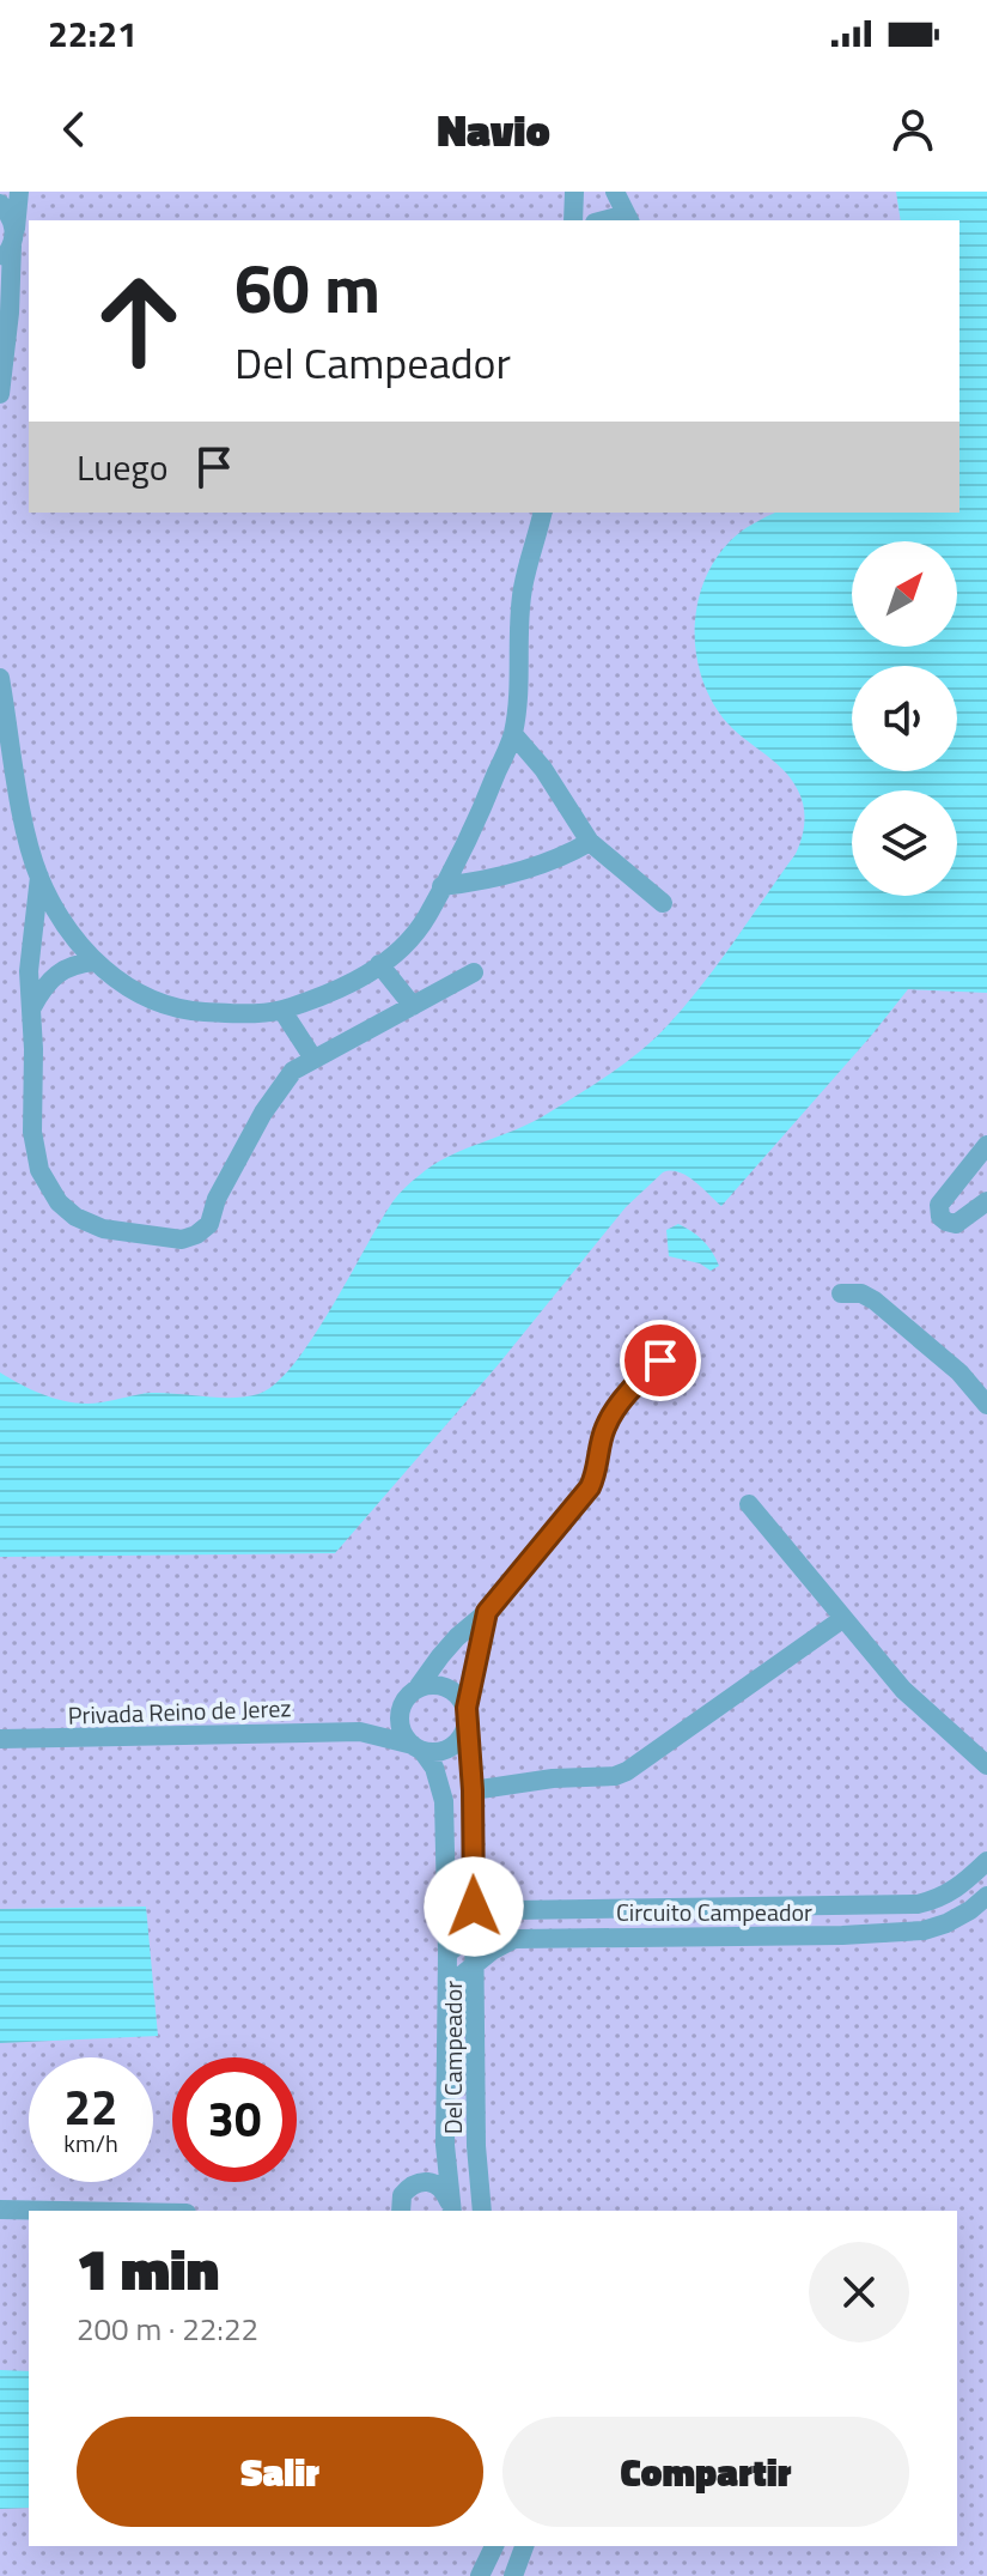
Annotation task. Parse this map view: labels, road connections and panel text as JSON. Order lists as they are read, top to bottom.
{
  "streets": {
    "street": ["Privada Reino de Jerez", "Circuito Campeador", "Del Campeador"]
  },
  "crossings": [
    ["Privada Reino de Jerez", "Del Campeador"],
    ["Circuito Campeador", "Del Campeador"]
  ],
  "north": "top right",
  "page": {
    "status": "22:21",
    "header": "Navio",
    "turn": ["60 m", "Del Campeador"],
    "then": "Luego",
    "speed": "22 km/h",
    "limit": "30",
    "heading": ["1 min", "200 m · 22:22"],
    "buttons": ["Salir", "Compartir"]
  }
}
